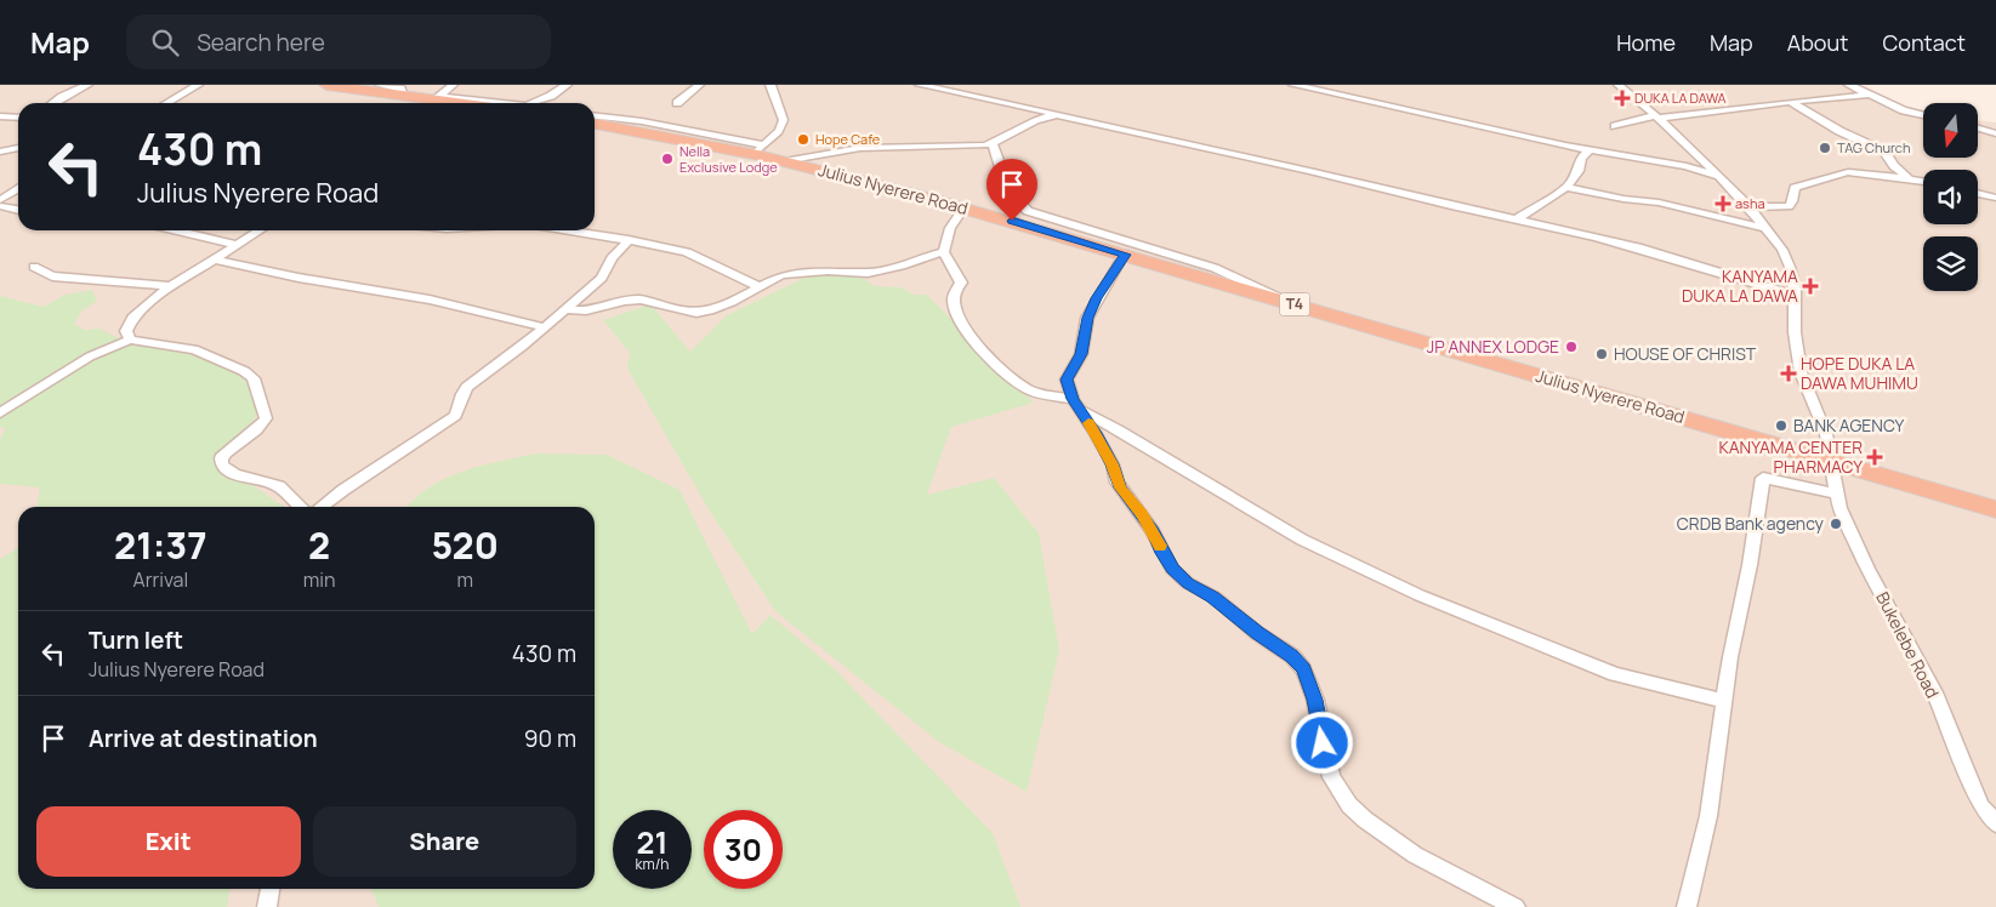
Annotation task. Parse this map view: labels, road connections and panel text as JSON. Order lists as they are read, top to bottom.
{
  "streets": {
    "highway": ["Julius Nyerere Road", "T4"],
    "street": ["Bukelebe Road"]
  },
  "crossings": [
    ["Julius Nyerere Road", "Bukelebe Road"]
  ],
  "places": {
    "health": [
      "DUKA LA DAWA",
      "asha",
      "KANYAMA DUKA LA DAWA",
      "HOPE DUKA LA DAWA MUHIMU",
      "KANYAMA CENTER PHARMACY"
    ],
    "other": [
      "Hope Cafe",
      "TAG Church",
      "Nella Exclusive Lodge",
      "JP ANNEX LODGE",
      "HOUSE OF CHRIST",
      "BANK AGENCY",
      "CRDB Bank agency"
    ]
  },
  "north": "bottom",
  "page": {
    "header": "Map",
    "search": "Search here",
    "nav": [
      "Home",
      "Map",
      "About",
      "Contact"
    ],
    "turn": ["430 m", "Julius Nyerere Road"],
    "eta": [
      "21:37",
      "Arrival",
      "2",
      "min",
      "520",
      "m"
    ],
    "list": [
      {
        "name": "Turn left",
        "note": "Julius Nyerere Road",
        "value": "430 m"
      },
      {
        "name": "Arrive at destination",
        "value": "90 m"
      }
    ],
    "buttons": ["Exit", "Share"],
    "speed": "21 km/h",
    "limit": "30"
  }
}
